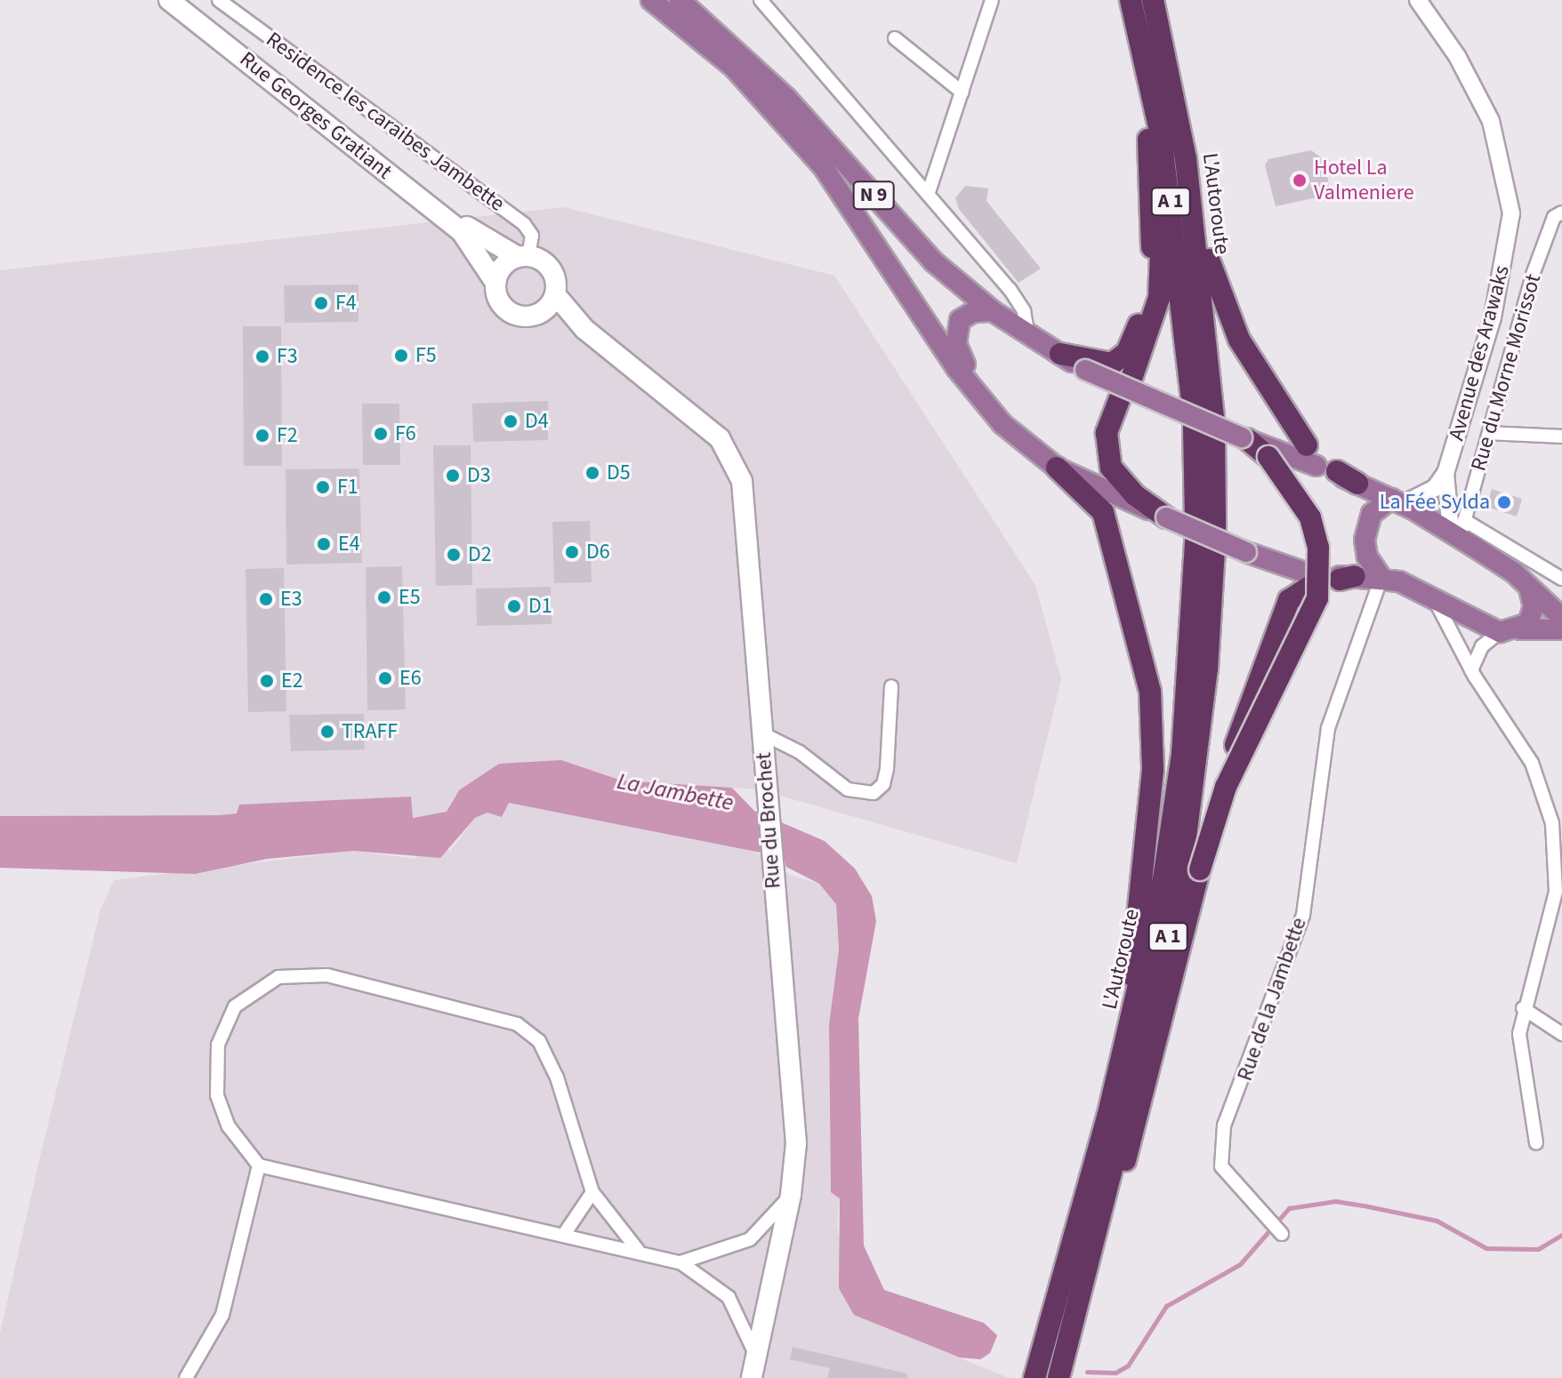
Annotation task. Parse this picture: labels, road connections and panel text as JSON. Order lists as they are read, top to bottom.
{
  "streets": {
    "highway": ["A 1", "L'Autoroute"],
    "main road": ["Rue Georges Gratiant", "N 9", "Rue du Brochet"],
    "street": [
      "Residence les caraibes Jambette",
      "Avenue des Arawaks",
      "Rue du Morne Morissot",
      "Rue de la Jambette"
    ]
  },
  "crossings": [
    ["Residence les caraibes Jambette", "Rue du Brochet"],
    ["Avenue des Arawaks", "Rue du Morne Morissot"]
  ],
  "water": ["La Jambette"],
  "places": [
    "Hotel La Valmeniere",
    "F4",
    "F5",
    "F3",
    "D4",
    "F6",
    "F2",
    "D5",
    "D3",
    "F1",
    "La Fée Sylda",
    "E4",
    "D6",
    "D2",
    "E5",
    "E3",
    "D1",
    "E6",
    "E2",
    "TRAFF"
  ]
}
